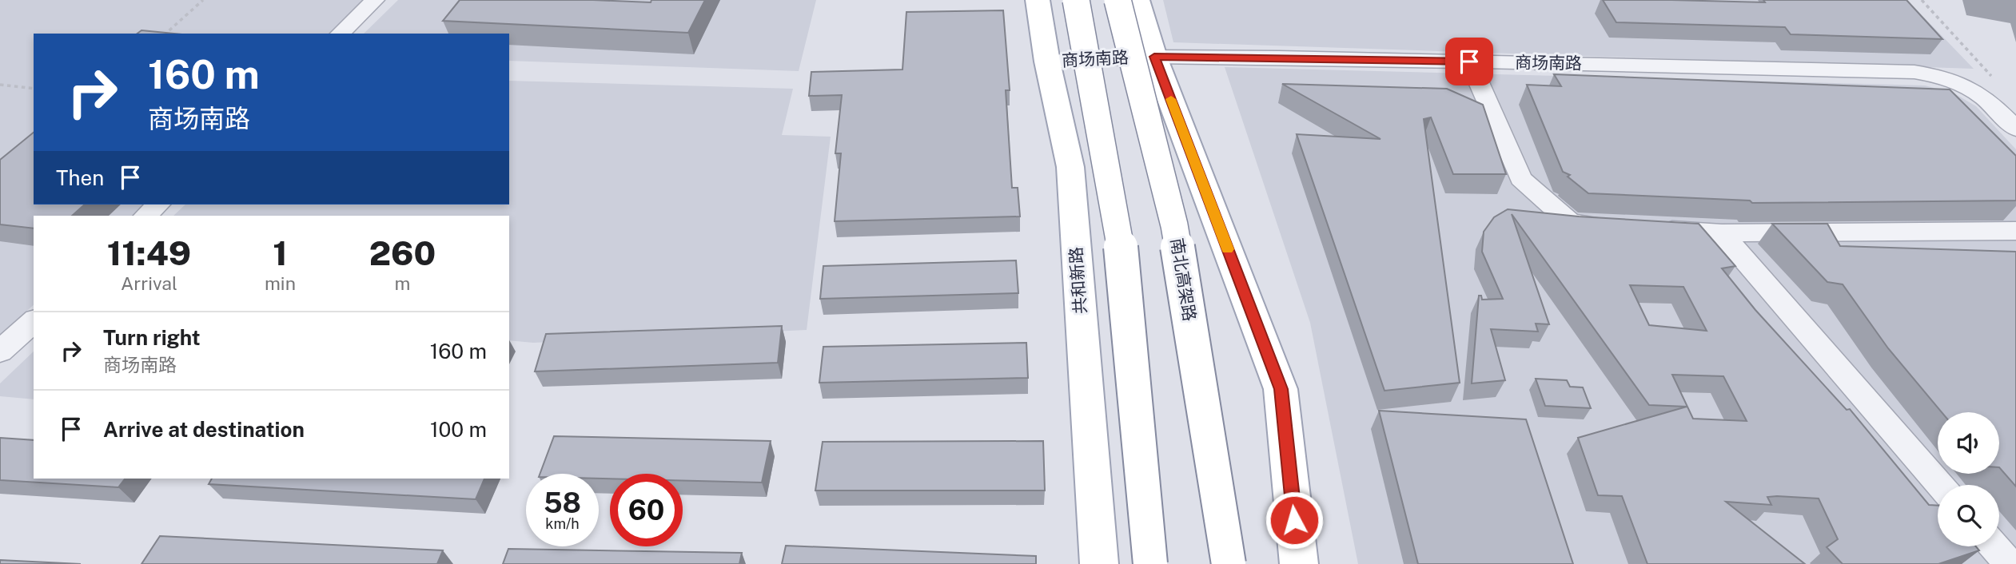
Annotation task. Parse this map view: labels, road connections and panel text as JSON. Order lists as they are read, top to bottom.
{
  "streets": {
    "main road": ["南北高架路", "共和新路"],
    "street": ["商场南路"]
  },
  "crossings": [
    ["商场南路", "共和新路"]
  ],
  "page": {
    "turn": ["160 m", "商场南路"],
    "then": "Then",
    "eta": [
      "11:49",
      "Arrival",
      "1",
      "min",
      "260",
      "m"
    ],
    "list": [
      {
        "name": "Turn right",
        "note": "商场南路",
        "value": "160 m"
      },
      {
        "name": "Arrive at destination",
        "value": "100 m"
      }
    ],
    "speed": "58 km/h",
    "limit": "60"
  }
}
